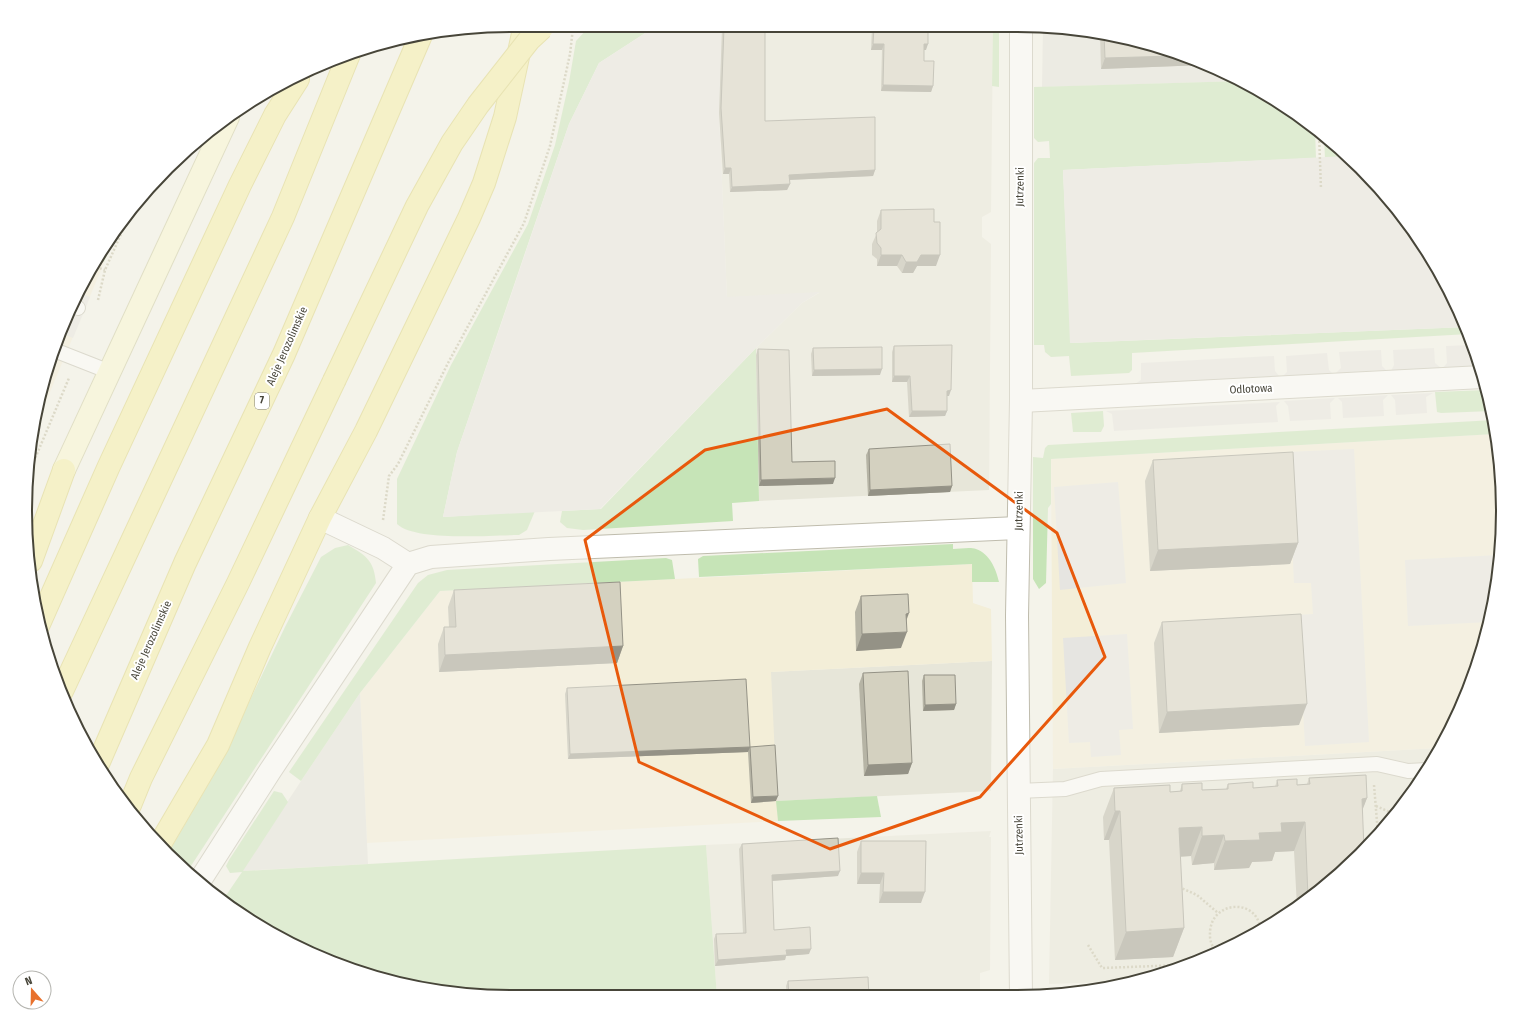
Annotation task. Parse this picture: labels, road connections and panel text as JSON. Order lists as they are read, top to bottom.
{
  "streets": {
    "main road": ["Aleje Jerozolimskie", "7"],
    "street": ["Jutrzenki", "Odlotowa"]
  },
  "crossings": [
    ["Jutrzenki", "Odlotowa"]
  ],
  "north": "top"
}
